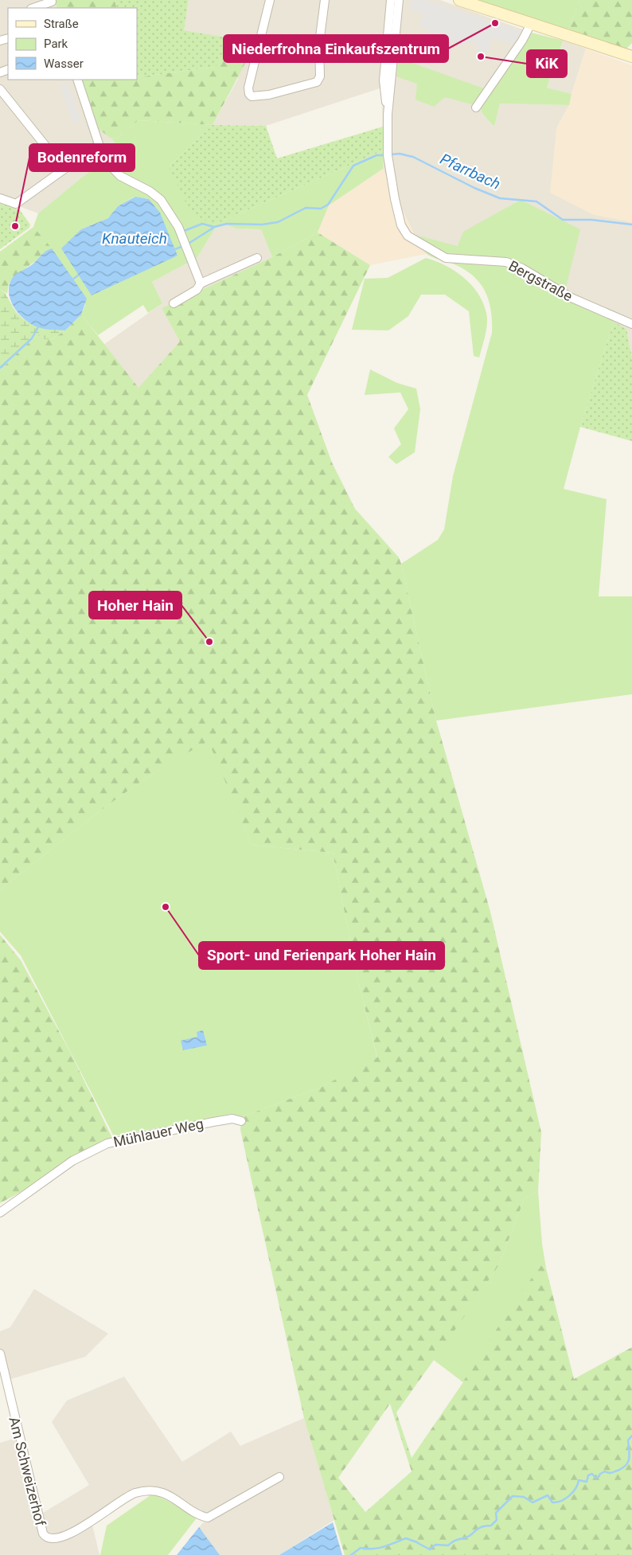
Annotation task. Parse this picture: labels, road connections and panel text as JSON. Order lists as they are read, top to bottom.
{
  "streets": {
    "street": ["Bergstraße", "Mühlauer Weg", "Am Schweizerhof"]
  },
  "water": ["Pfarrbach", "Knauteich"],
  "places": [
    "Niederfrohna Einkaufszentrum",
    "KiK",
    "Bodenreform",
    "Hoher Hain",
    "Sport- und Ferienpark Hoher Hain"
  ],
  "legend": ["Straße", "Park", "Wasser"]
}
